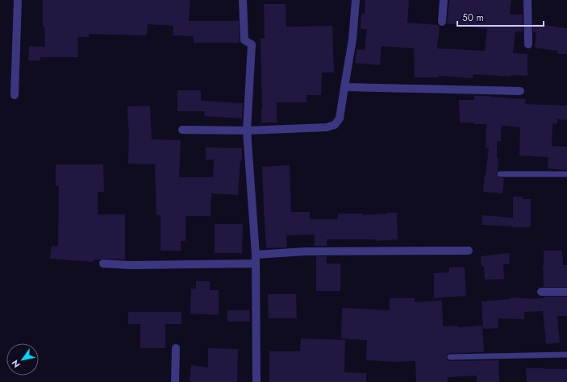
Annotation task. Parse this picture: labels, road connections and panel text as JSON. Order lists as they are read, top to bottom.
{
  "scale_bar": "50 m",
  "north": "bottom left"
}
